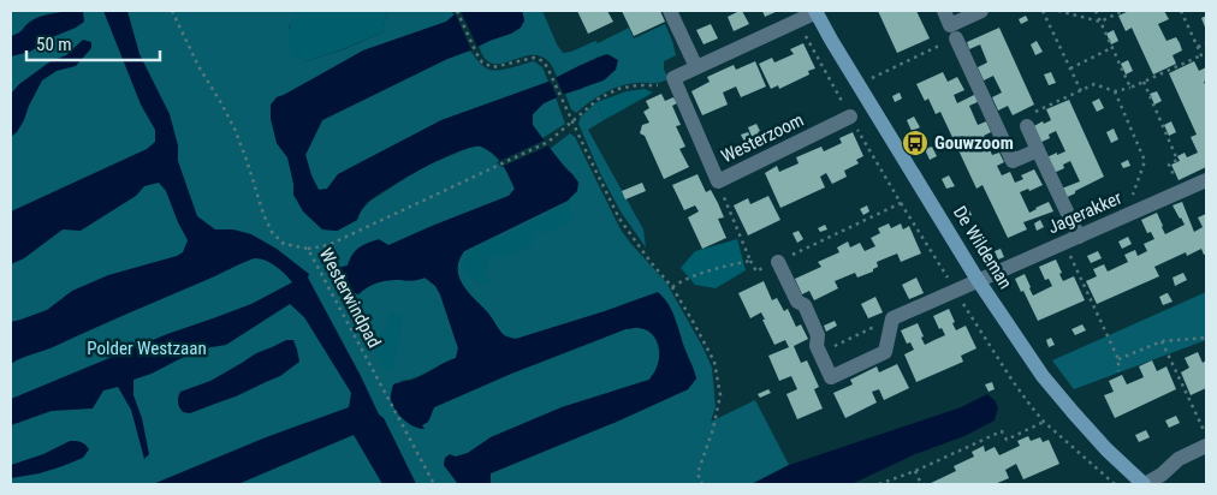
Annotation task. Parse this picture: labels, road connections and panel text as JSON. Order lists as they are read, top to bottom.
{
  "streets": {
    "street": ["Westerzoom", "Jagerakker", "De Wildeman"],
    "path": ["Westerwindpad"]
  },
  "crossings": [
    ["Jagerakker", "De Wildeman"]
  ],
  "parks": ["Polder Westzaan"],
  "places": {
    "bus stop": ["Gouwzoom"]
  },
  "scale_bar": "50 m"
}
